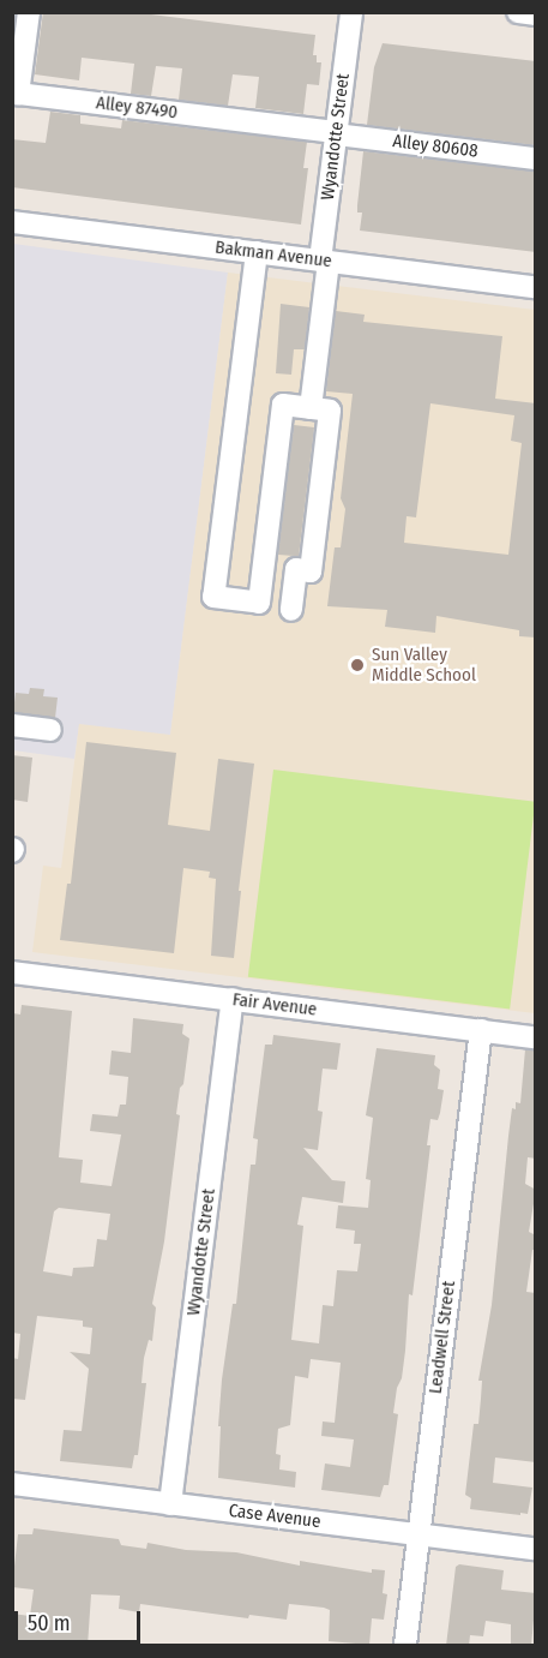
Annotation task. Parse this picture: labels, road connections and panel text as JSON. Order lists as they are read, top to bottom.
{
  "streets": {
    "street": [
      "Alley 87490",
      "Wyandotte Street",
      "Alley 80608",
      "Bakman Avenue",
      "Fair Avenue",
      "Leadwell Street",
      "Case Avenue"
    ]
  },
  "crossings": [
    ["Alley 87490", "Wyandotte Street"],
    ["Alley 87490", "Alley 80608"],
    ["Wyandotte Street", "Alley 80608"],
    ["Wyandotte Street", "Bakman Avenue"],
    ["Wyandotte Street", "Fair Avenue"],
    ["Wyandotte Street", "Case Avenue"],
    ["Fair Avenue", "Leadwell Street"],
    ["Leadwell Street", "Case Avenue"]
  ],
  "places": ["Sun Valley Middle School"],
  "scale_bar": "50 m"
}
